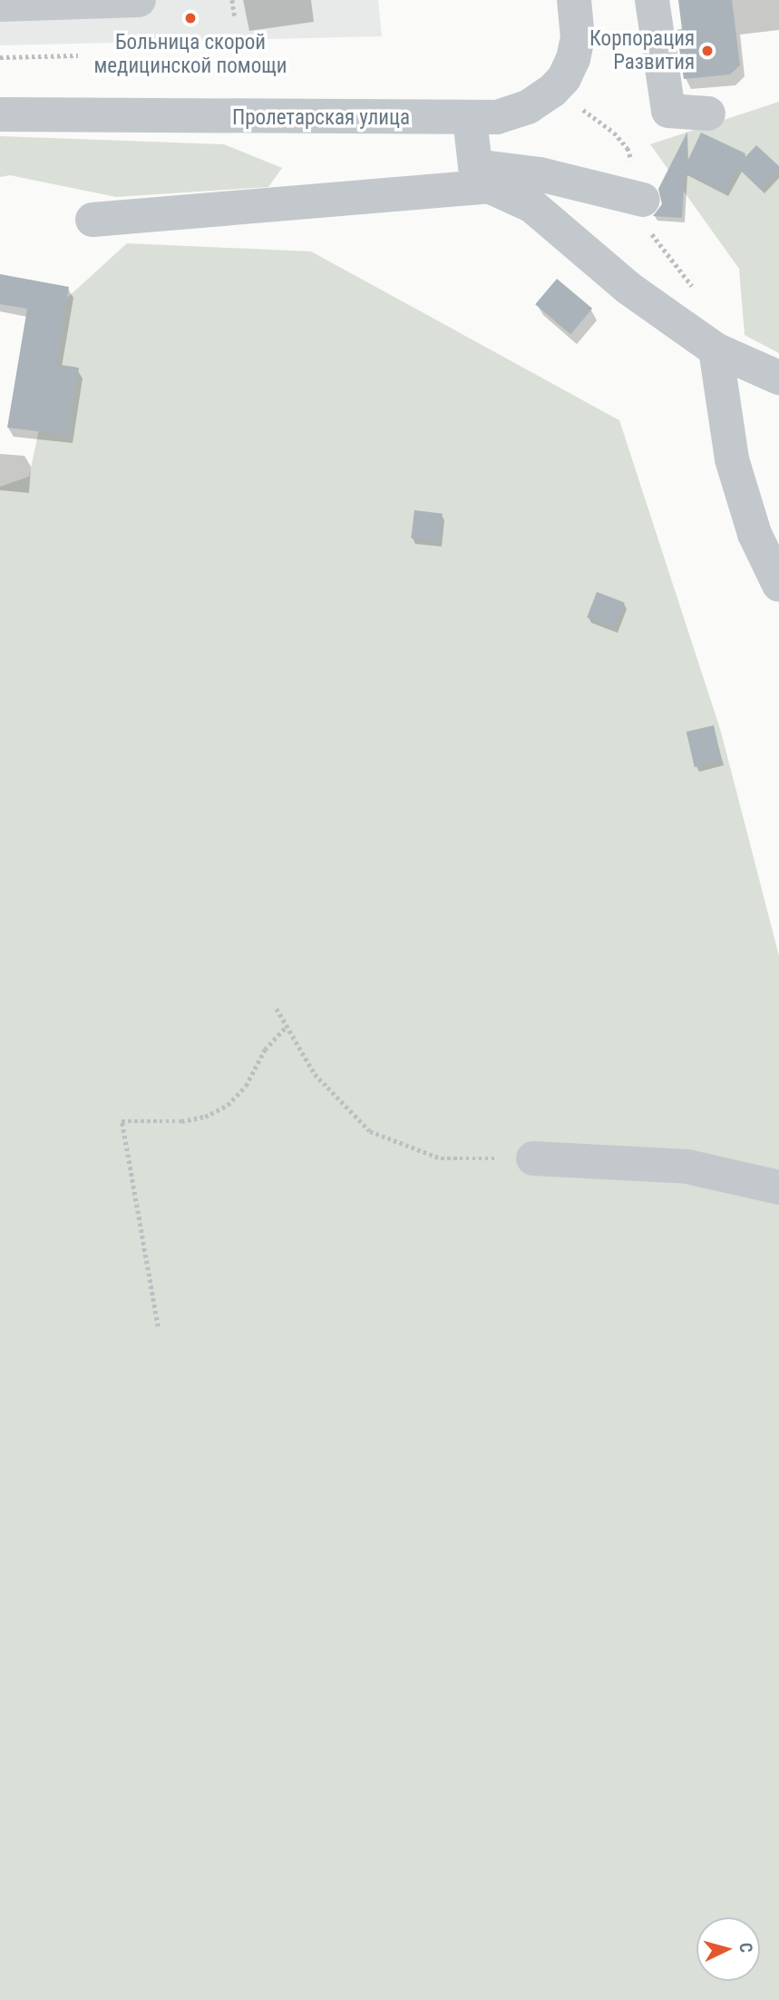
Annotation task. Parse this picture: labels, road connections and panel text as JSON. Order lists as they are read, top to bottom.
{
  "streets": {
    "street": ["Пролетарская улица"]
  },
  "places": ["Больница скорой медицинской помощи", "Корпорация Развития"],
  "north": "right"
}
